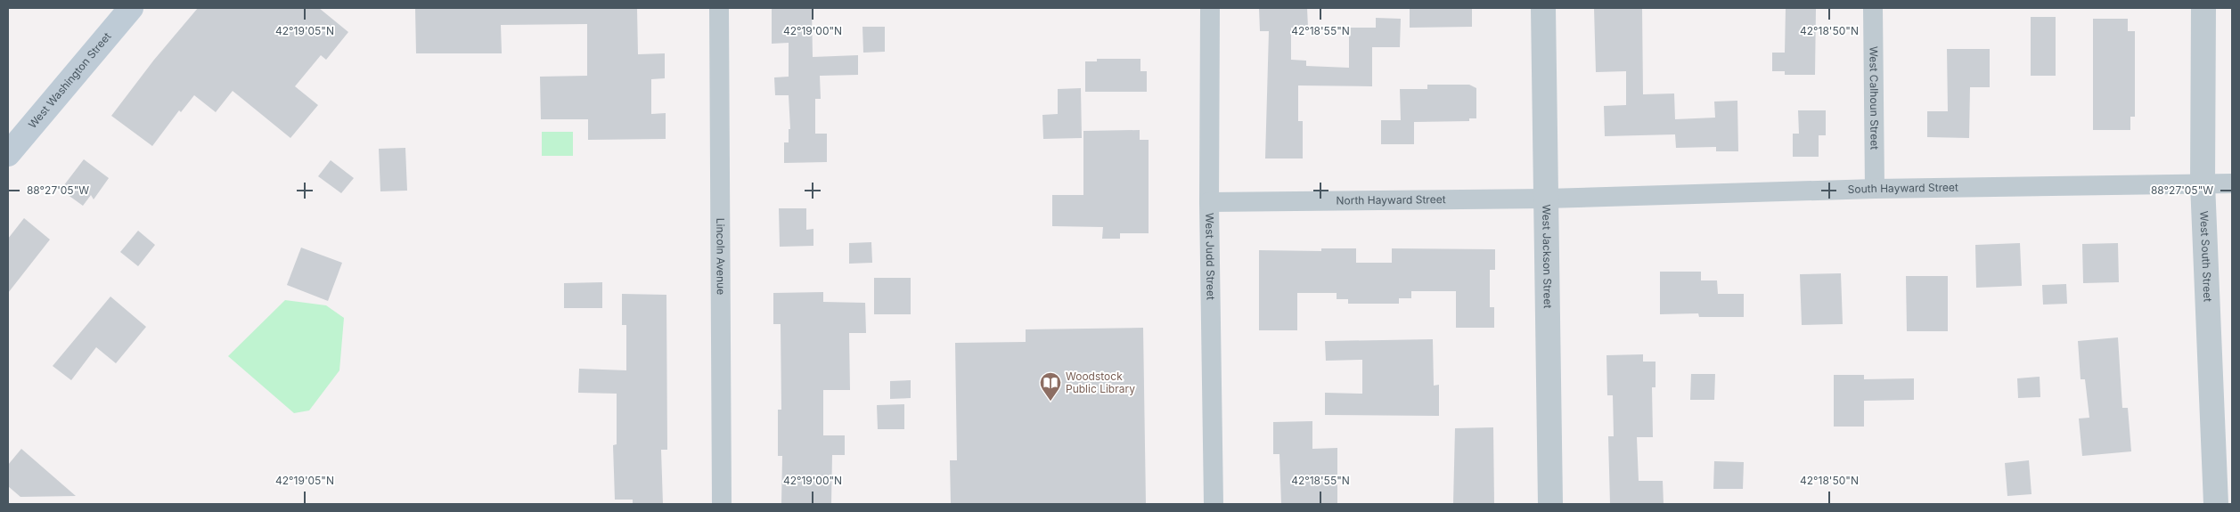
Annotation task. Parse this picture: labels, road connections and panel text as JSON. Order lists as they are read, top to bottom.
{
  "streets": {
    "main road": ["West Washington Street"],
    "street": [
      "West Calhoun Street",
      "South Hayward Street",
      "North Hayward Street",
      "Lincoln Avenue",
      "West Judd Street",
      "West Jackson Street",
      "West South Street"
    ]
  },
  "crossings": [
    ["West Calhoun Street", "South Hayward Street"],
    ["South Hayward Street", "North Hayward Street"],
    ["South Hayward Street", "West Jackson Street"],
    ["South Hayward Street", "West South Street"],
    ["North Hayward Street", "West Judd Street"],
    ["North Hayward Street", "West Jackson Street"]
  ],
  "places": {
    "library": ["Woodstock Public Library"]
  },
  "coordinates": [
    "42°19'05\"N",
    "42°19'00\"N",
    "42°18'55\"N",
    "42°18'50\"N",
    "88°27'05\"W"
  ]
}
